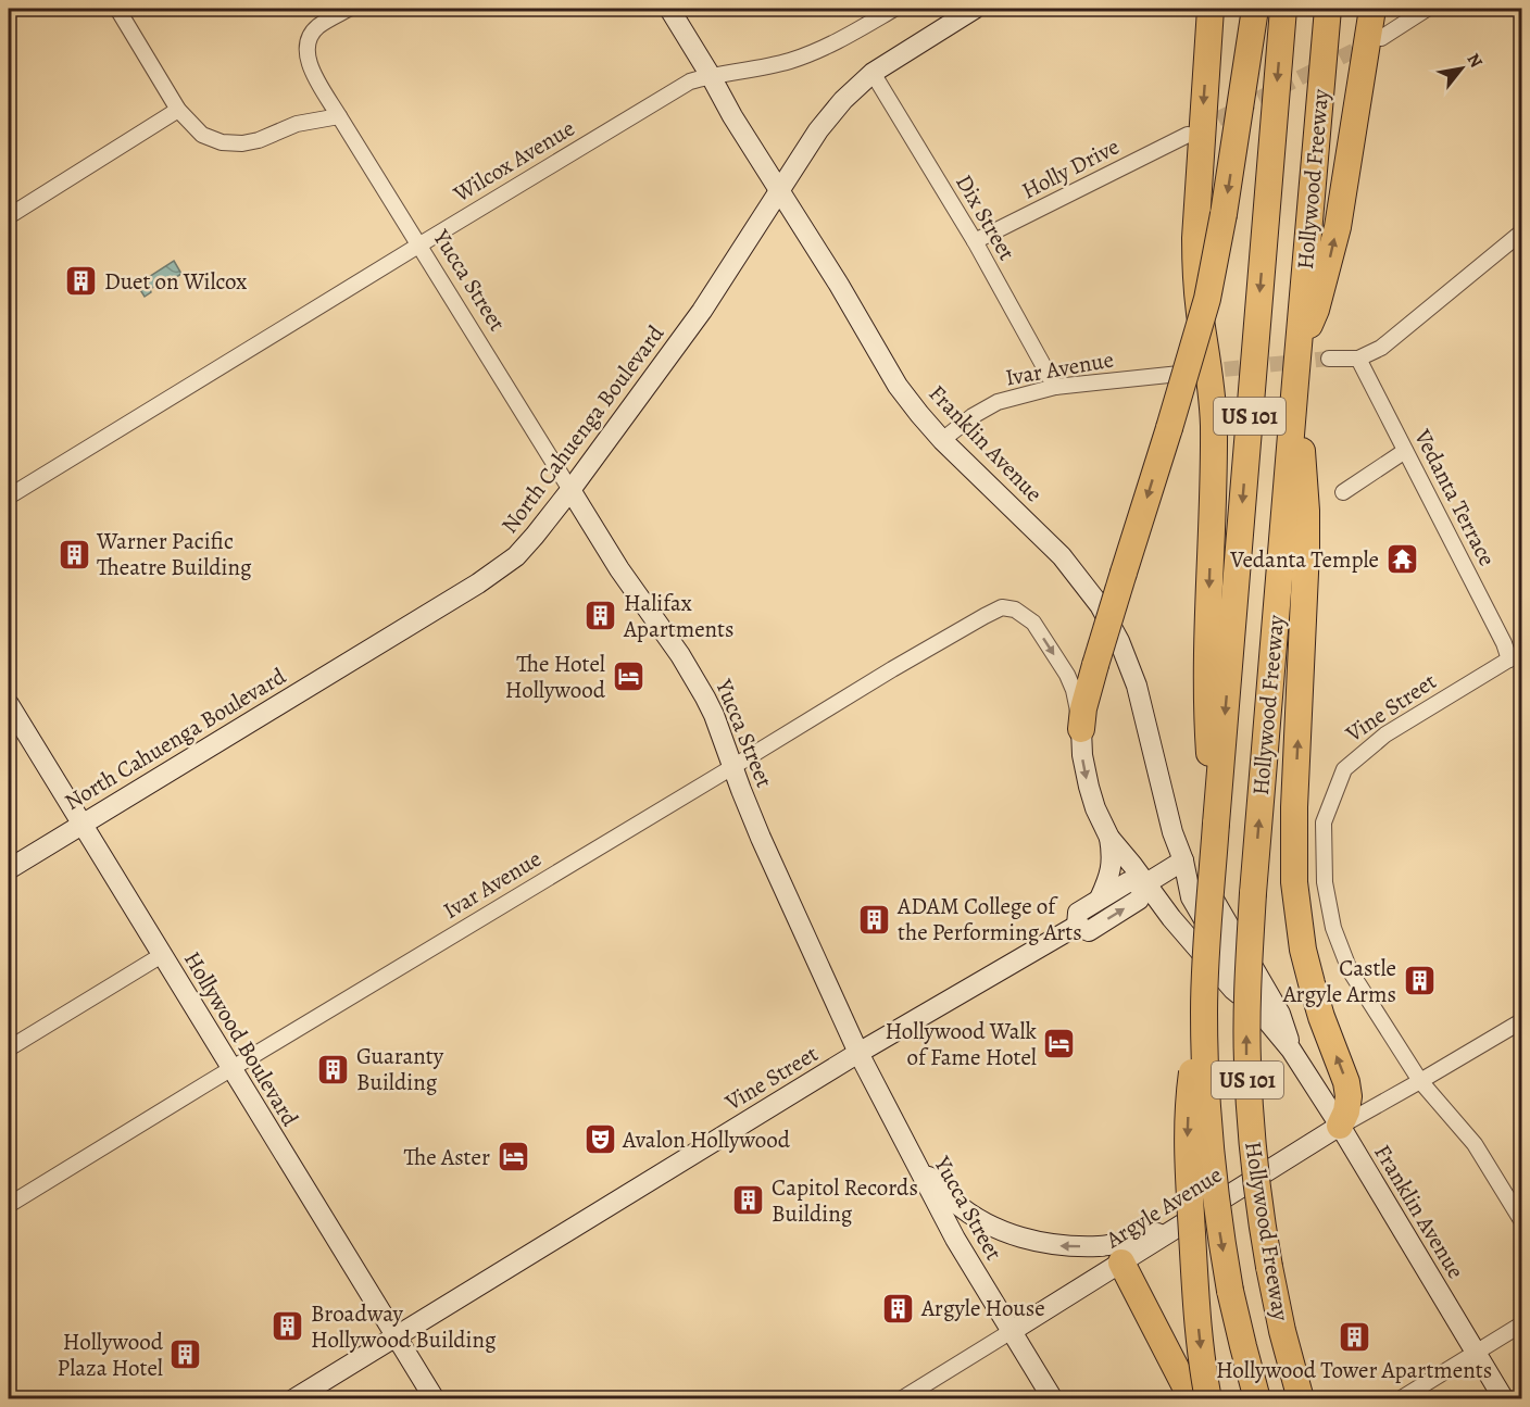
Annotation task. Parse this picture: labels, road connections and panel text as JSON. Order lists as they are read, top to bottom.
{
  "streets": {
    "highway": ["Hollywood Freeway", "US 101"],
    "main road": [
      "Yucca Street",
      "North Cahuenga Boulevard",
      "Franklin Avenue",
      "Vine Street",
      "Hollywood Boulevard",
      "Argyle Avenue"
    ],
    "street": [
      "Wilcox Avenue",
      "Holly Drive",
      "Dix Street",
      "Ivar Avenue",
      "Vedanta Terrace"
    ]
  },
  "crossings": [
    ["Wilcox Avenue", "Yucca Street"],
    ["Wilcox Avenue", "Franklin Avenue"],
    ["Holly Drive", "Dix Street"],
    ["Dix Street", "Ivar Avenue"],
    ["Dix Street", "North Cahuenga Boulevard"],
    ["Yucca Street", "Ivar Avenue"],
    ["Yucca Street", "North Cahuenga Boulevard"],
    ["Yucca Street", "Vine Street"],
    ["Yucca Street", "Argyle Avenue"],
    ["Ivar Avenue", "Franklin Avenue"],
    ["Ivar Avenue", "Hollywood Boulevard"],
    ["North Cahuenga Boulevard", "Franklin Avenue"],
    ["North Cahuenga Boulevard", "Hollywood Boulevard"],
    ["Franklin Avenue", "Vine Street"],
    ["Franklin Avenue", "Argyle Avenue"],
    ["Vedanta Terrace", "Vine Street"],
    ["Vine Street", "Hollywood Boulevard"],
    ["Vine Street", "Argyle Avenue"]
  ],
  "places": {
    "building": [
      "Duet on Wilcox",
      "Warner Pacific Theatre Building",
      "Halifax Apartments",
      "ADAM College of the Performing Arts",
      "Castle Argyle Arms",
      "Guaranty Building",
      "Capitol Records Building",
      "Argyle House",
      "Broadway Hollywood Building",
      "Hollywood Tower Apartments",
      "Hollywood Plaza Hotel"
    ],
    "temple": ["Vedanta Temple"],
    "hotel": ["The Hotel Hollywood", "Hollywood Walk of Fame Hotel", "The Aster"],
    "theatre": ["Avalon Hollywood"]
  },
  "north": "top right"
}
